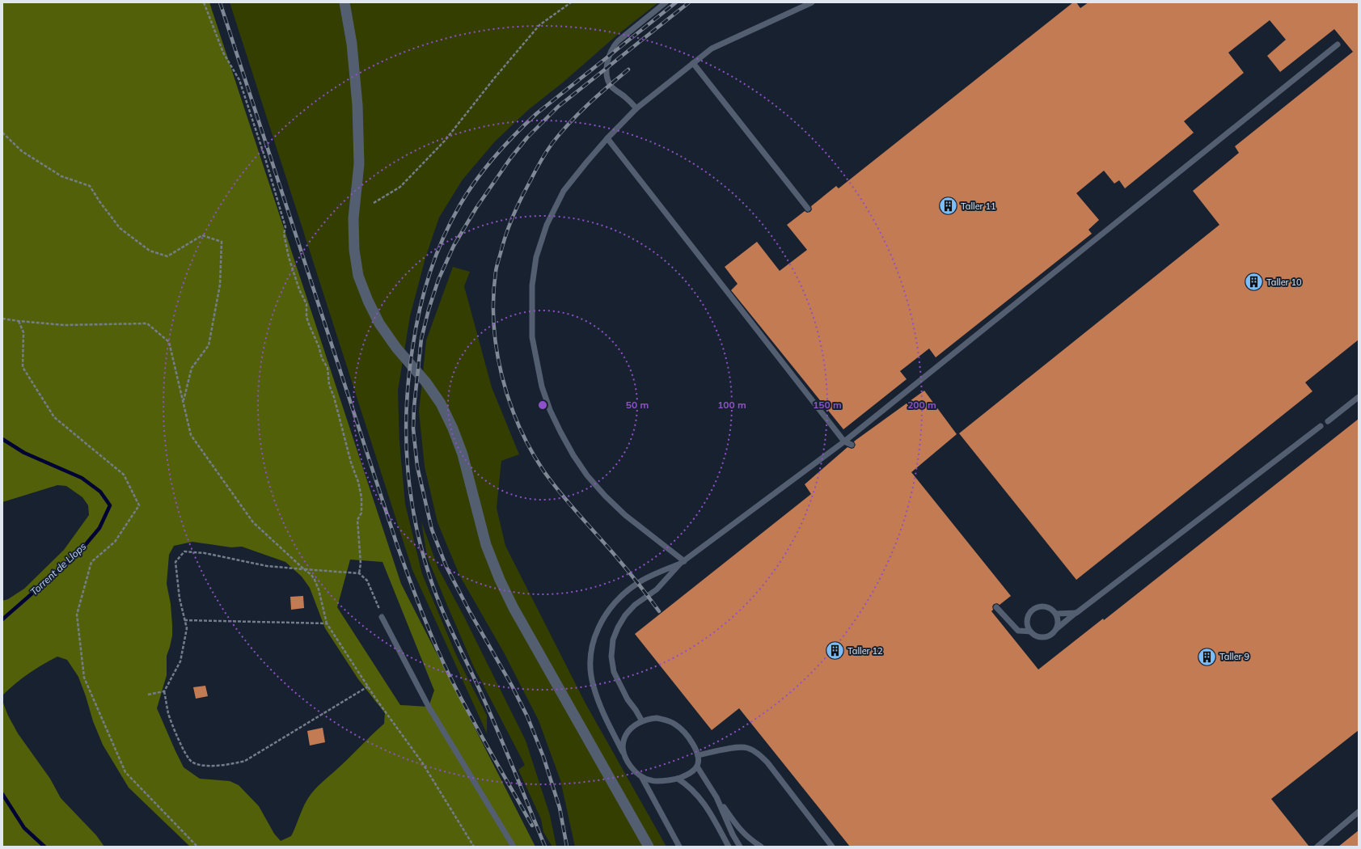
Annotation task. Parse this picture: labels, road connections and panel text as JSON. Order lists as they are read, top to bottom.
{
  "water": ["Torrent de Llops"],
  "places": {
    "building": [
      "Taller 11",
      "Taller 10",
      "Taller 12",
      "Taller 9"
    ]
  },
  "rings": [
    "50 m",
    "100 m",
    "150 m",
    "200 m"
  ]
}
